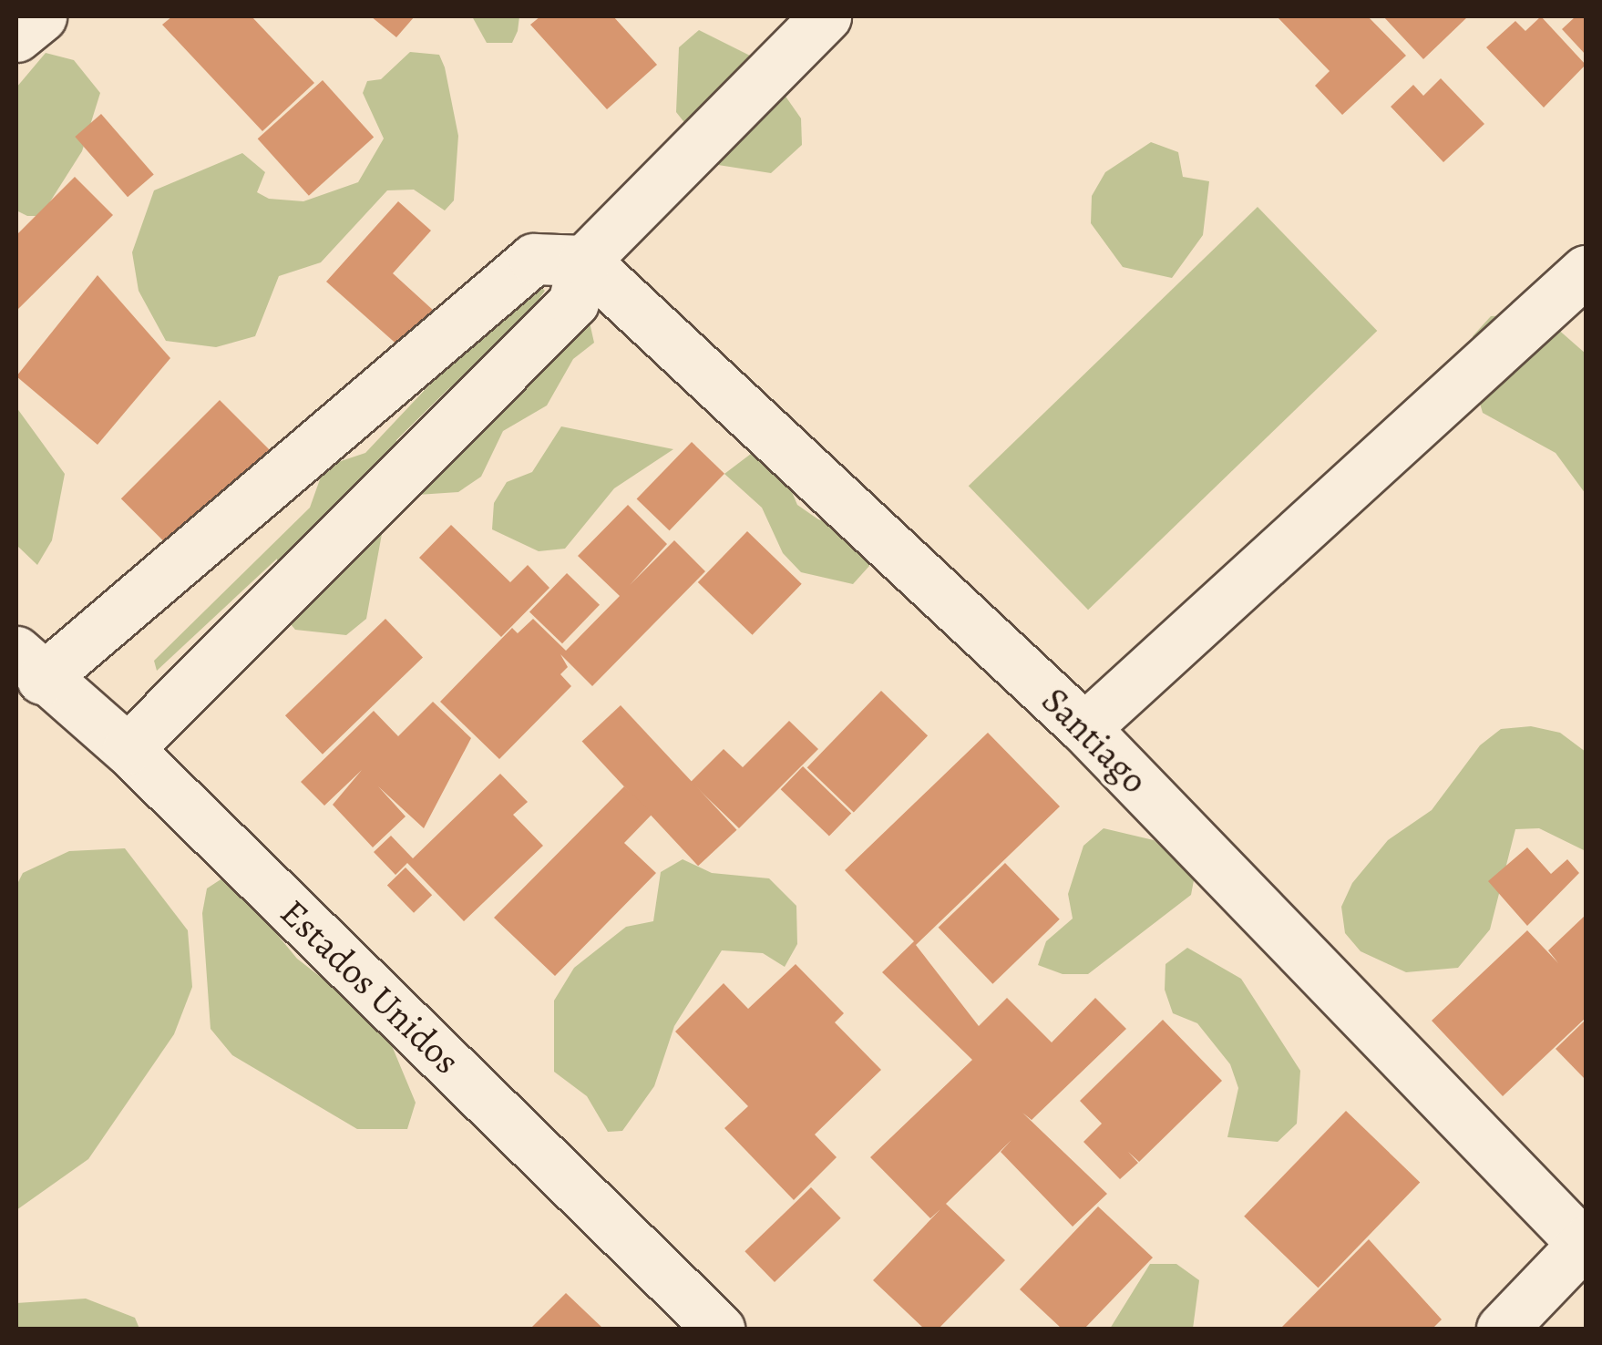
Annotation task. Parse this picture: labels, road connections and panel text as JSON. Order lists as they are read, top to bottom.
{
  "streets": {
    "street": ["Santiago", "Estados Unidos"]
  }
}
